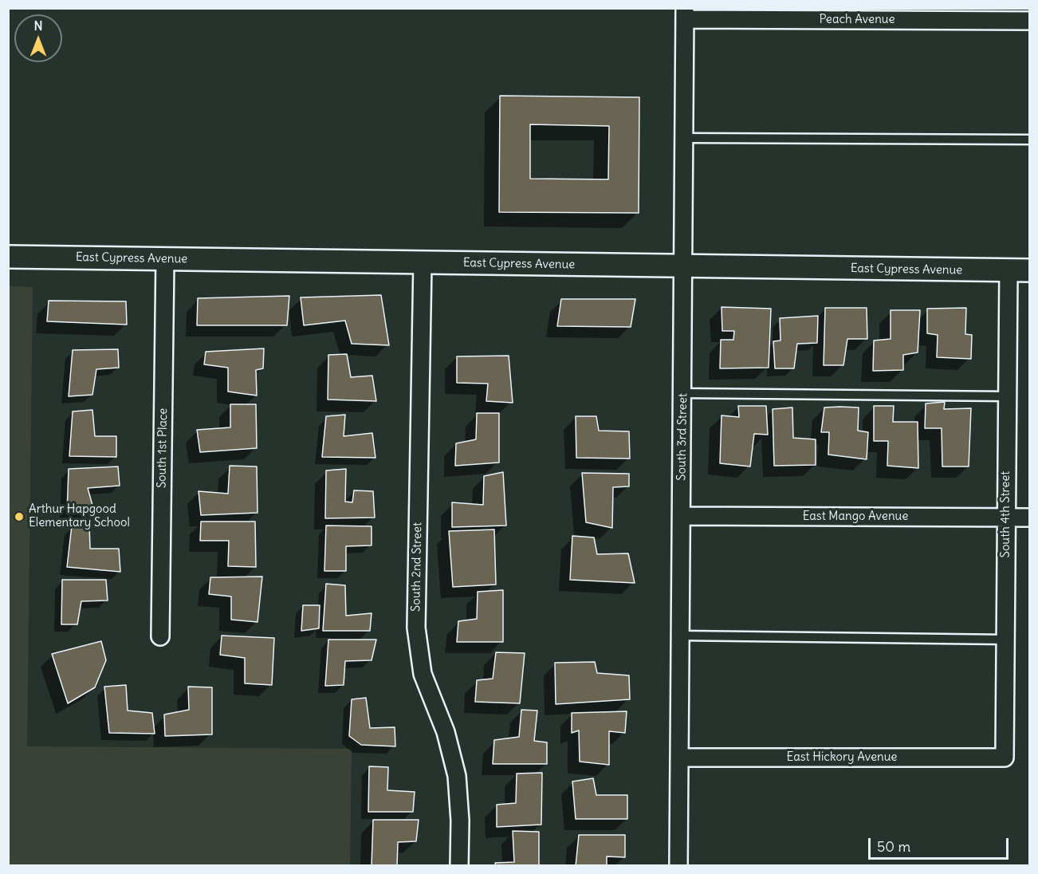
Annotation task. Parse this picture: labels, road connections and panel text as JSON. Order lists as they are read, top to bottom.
{
  "streets": {
    "street": [
      "Peach Avenue",
      "East Cypress Avenue",
      "South 3rd Street",
      "South 1st Place",
      "South 4th Street",
      "East Mango Avenue",
      "South 2nd Street",
      "East Hickory Avenue"
    ]
  },
  "crossings": [
    ["Peach Avenue", "South 3rd Street"],
    ["East Cypress Avenue", "South 3rd Street"],
    ["East Cypress Avenue", "South 1st Place"],
    ["East Cypress Avenue", "South 4th Street"],
    ["East Cypress Avenue", "South 2nd Street"],
    ["South 3rd Street", "East Mango Avenue"],
    ["South 3rd Street", "East Hickory Avenue"],
    ["South 4th Street", "East Mango Avenue"],
    ["South 4th Street", "East Hickory Avenue"]
  ],
  "places": ["Arthur Hapgood Elementary School"],
  "scale_bar": "50 m",
  "north": "top"
}
